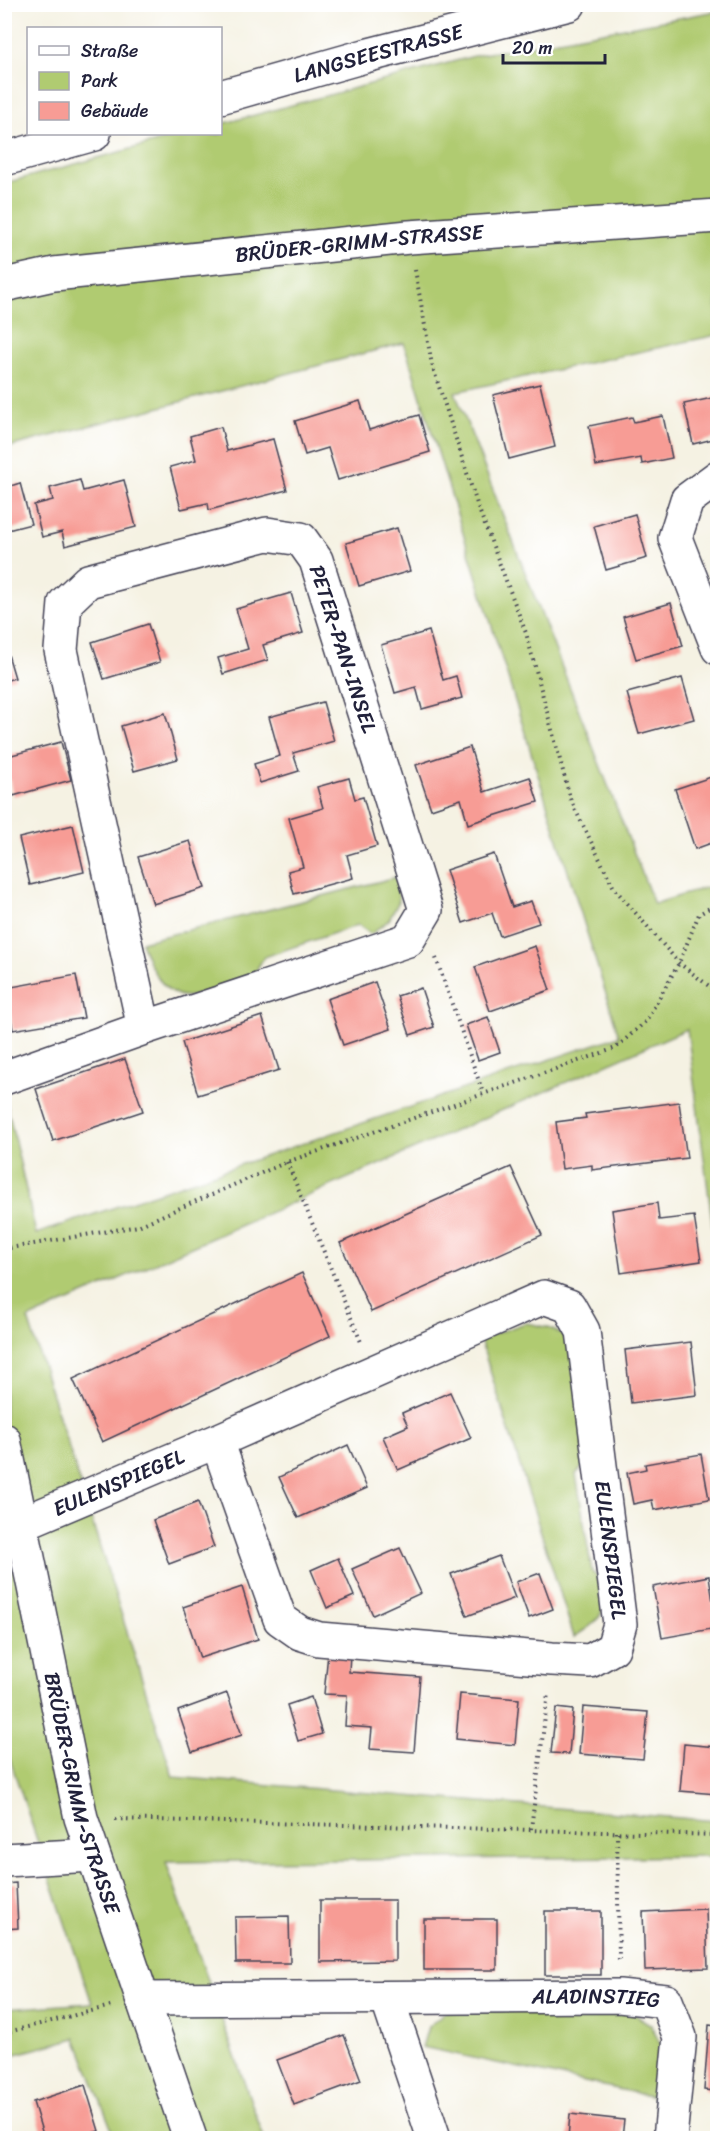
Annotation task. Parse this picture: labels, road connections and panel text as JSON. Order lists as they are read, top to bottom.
{
  "streets": {
    "street": [
      "LANGSEESTRASSE",
      "BRÜDER-GRIMM-STRASSE",
      "PETER-PAN-INSEL",
      "EULENSPIEGEL",
      "ALADINSTIEG"
    ]
  },
  "crossings": [
    ["BRÜDER-GRIMM-STRASSE", "EULENSPIEGEL"],
    ["BRÜDER-GRIMM-STRASSE", "ALADINSTIEG"]
  ],
  "legend": ["Straße", "Park", "Gebäude"],
  "scale_bar": "20 m"
}
